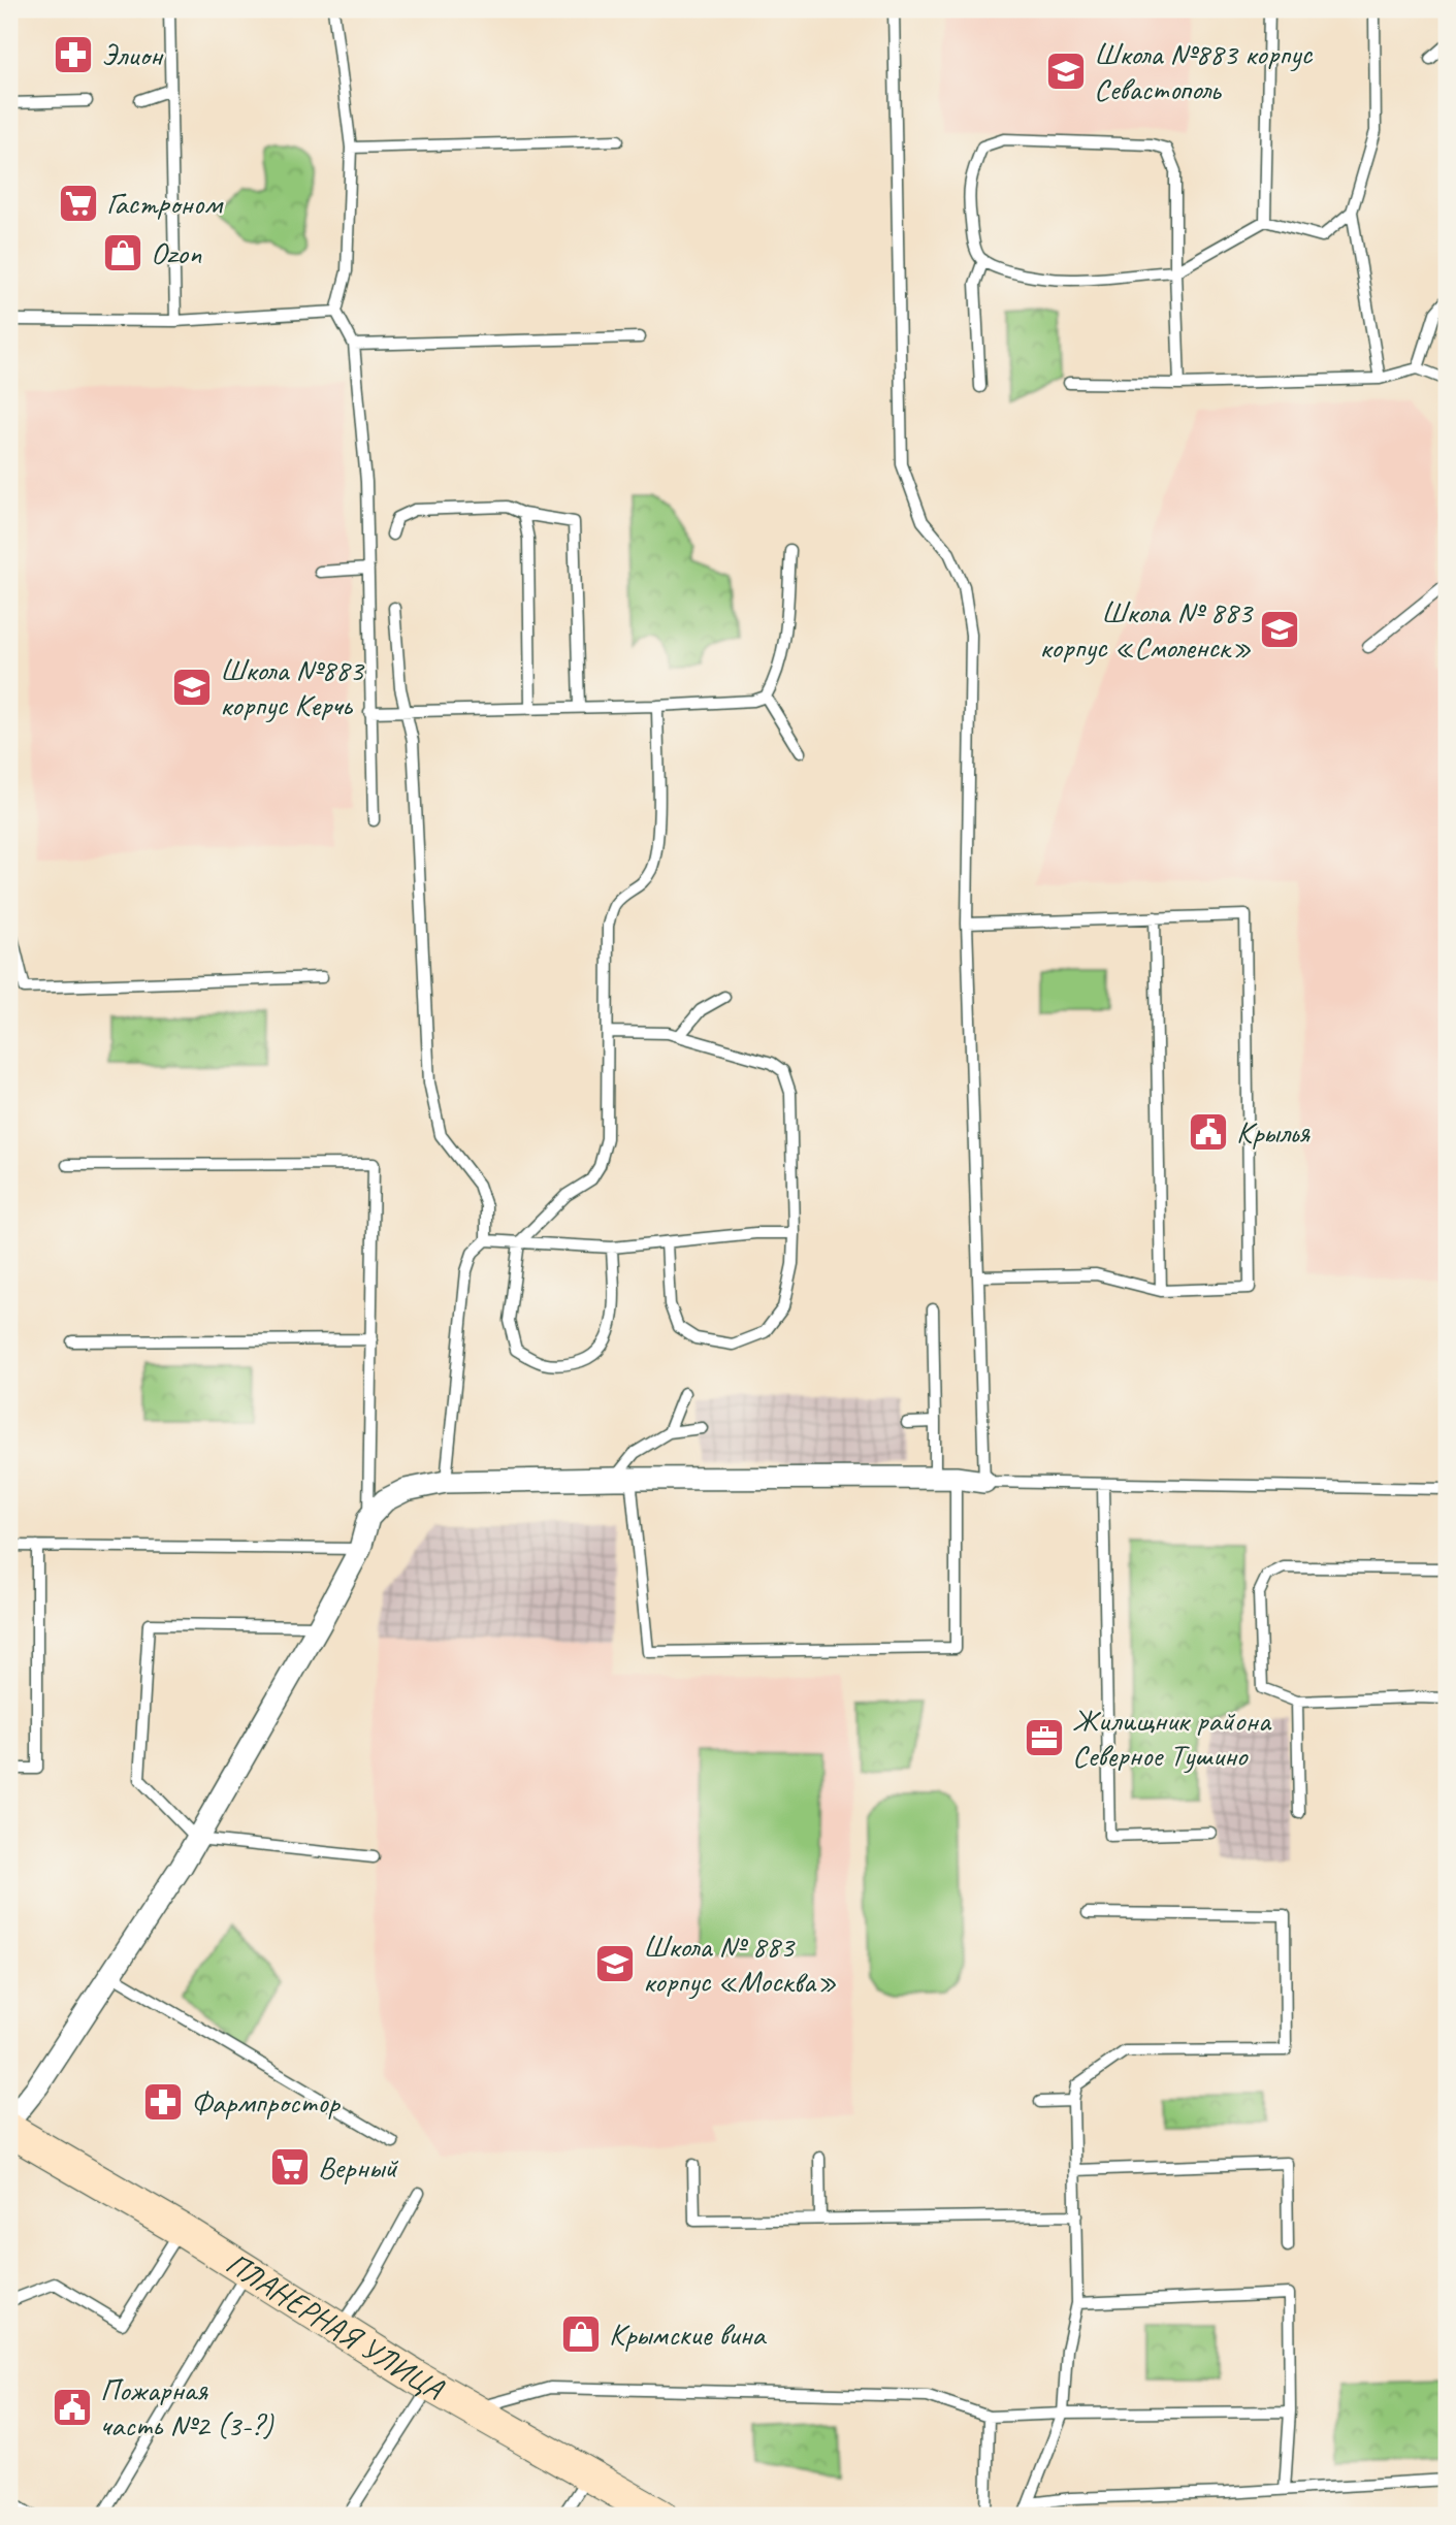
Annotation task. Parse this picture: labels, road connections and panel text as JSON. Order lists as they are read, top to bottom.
{
  "streets": {
    "main road": ["ПЛАНЕРНАЯ УЛИЦА"]
  },
  "places": {
    "pharmacy": ["Элион", "Фармпростор"],
    "school or university": [
      "Школа №883 корпус Севастополь",
      "Школа № 883 корпус «Смоленск»",
      "Школа №883 корпус Керчь",
      "Школа № 883 корпус «Москва»"
    ],
    "supermarket": ["Гастроном", "Верный"],
    "shop": ["Ozon", "Крымские вина"],
    "public building": ["Крылья", "Пожарная часть №2 (3-?)"],
    "office": ["Жилищник района Северное Тушино"]
  }
}
